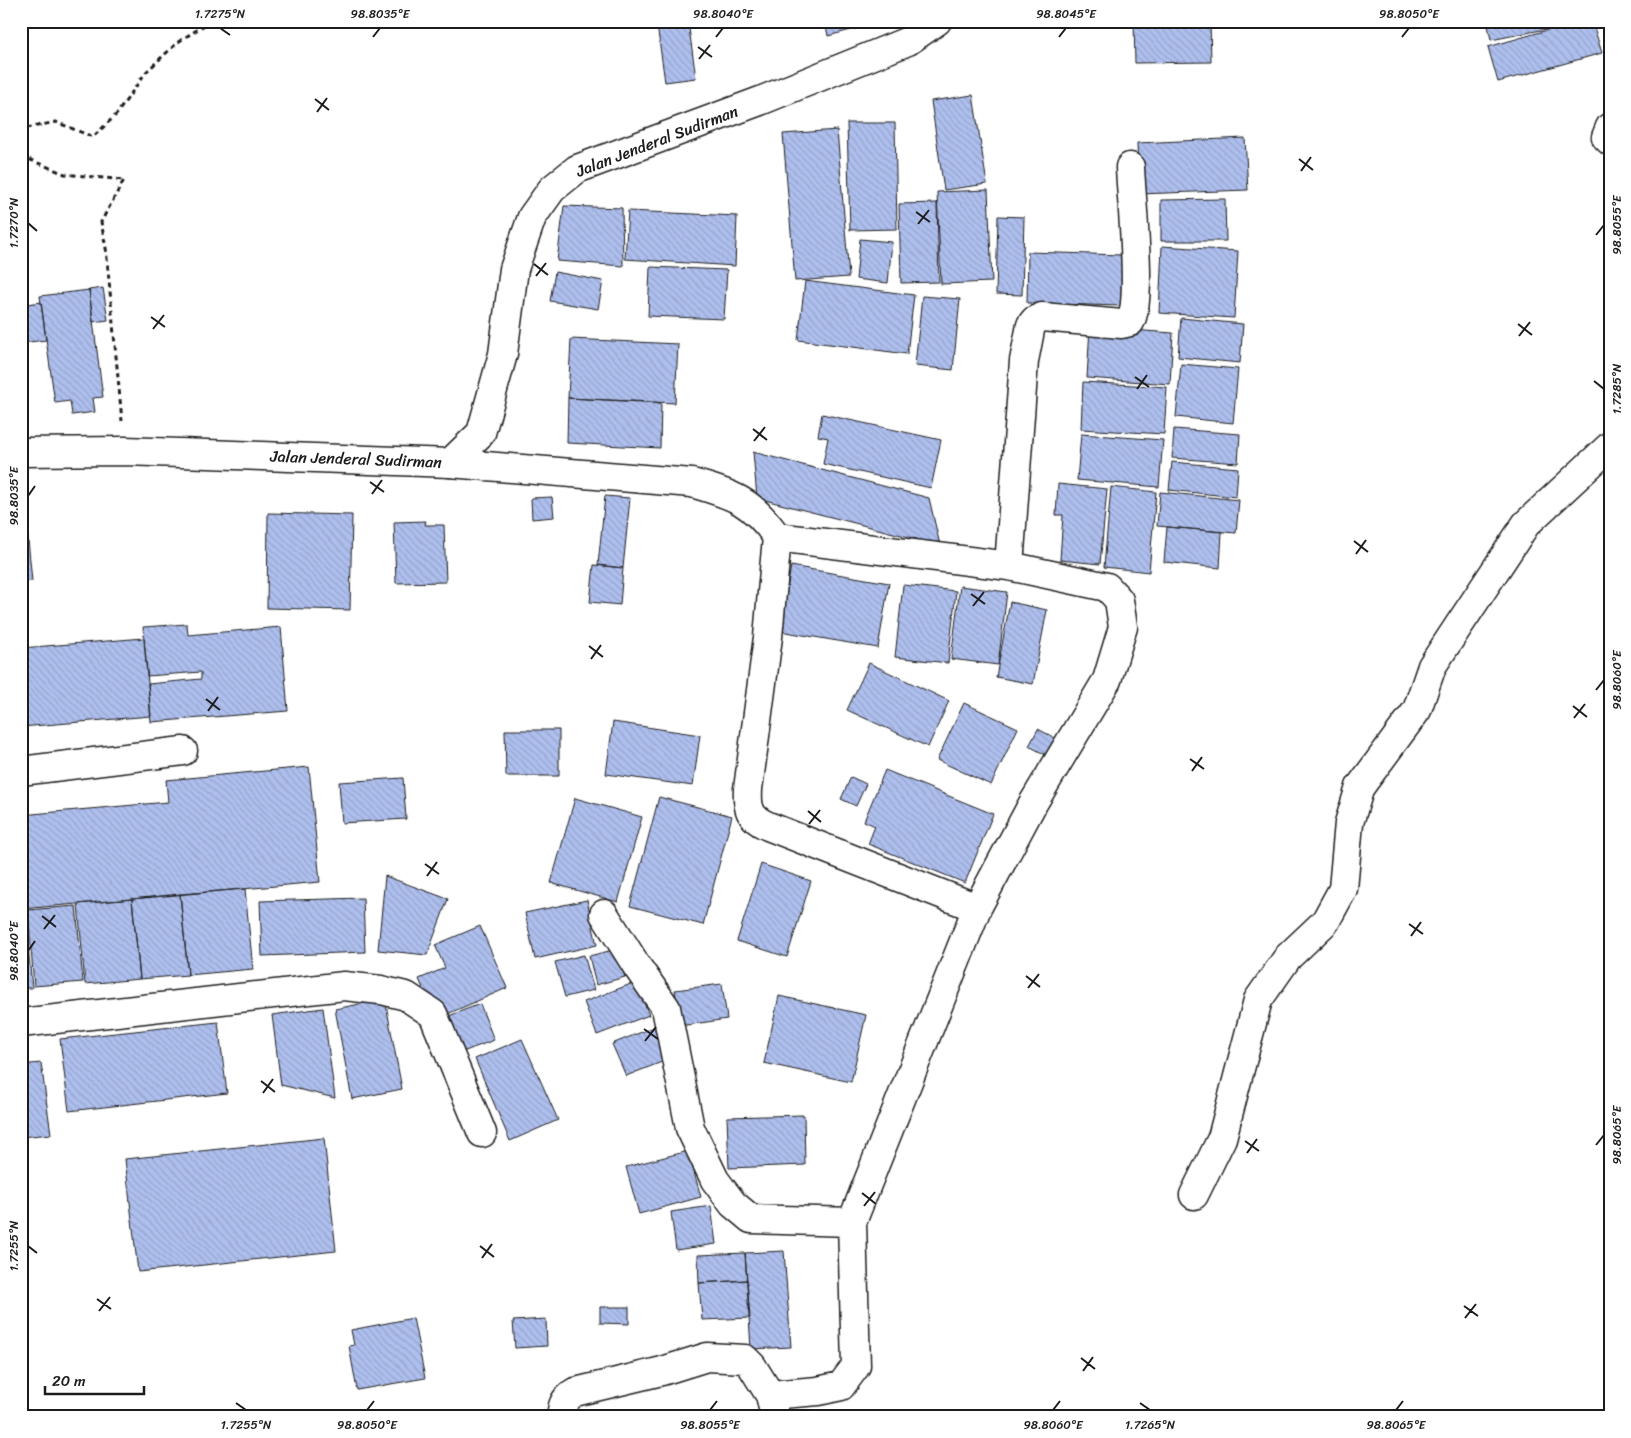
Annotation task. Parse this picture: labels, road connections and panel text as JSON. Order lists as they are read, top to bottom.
{
  "streets": {
    "street": ["Jalan Jenderal Sudirman"]
  },
  "scale_bar": "20 m",
  "coordinates": [
    "1.7275°N",
    "98.8035°E",
    "98.8040°E",
    "98.8045°E",
    "98.8050°E",
    "1.7270°N",
    "98.8055°E",
    "1.7285°N",
    "98.8060°E",
    "98.8065°E",
    "1.7255°N",
    "1.7265°N"
  ]
}
